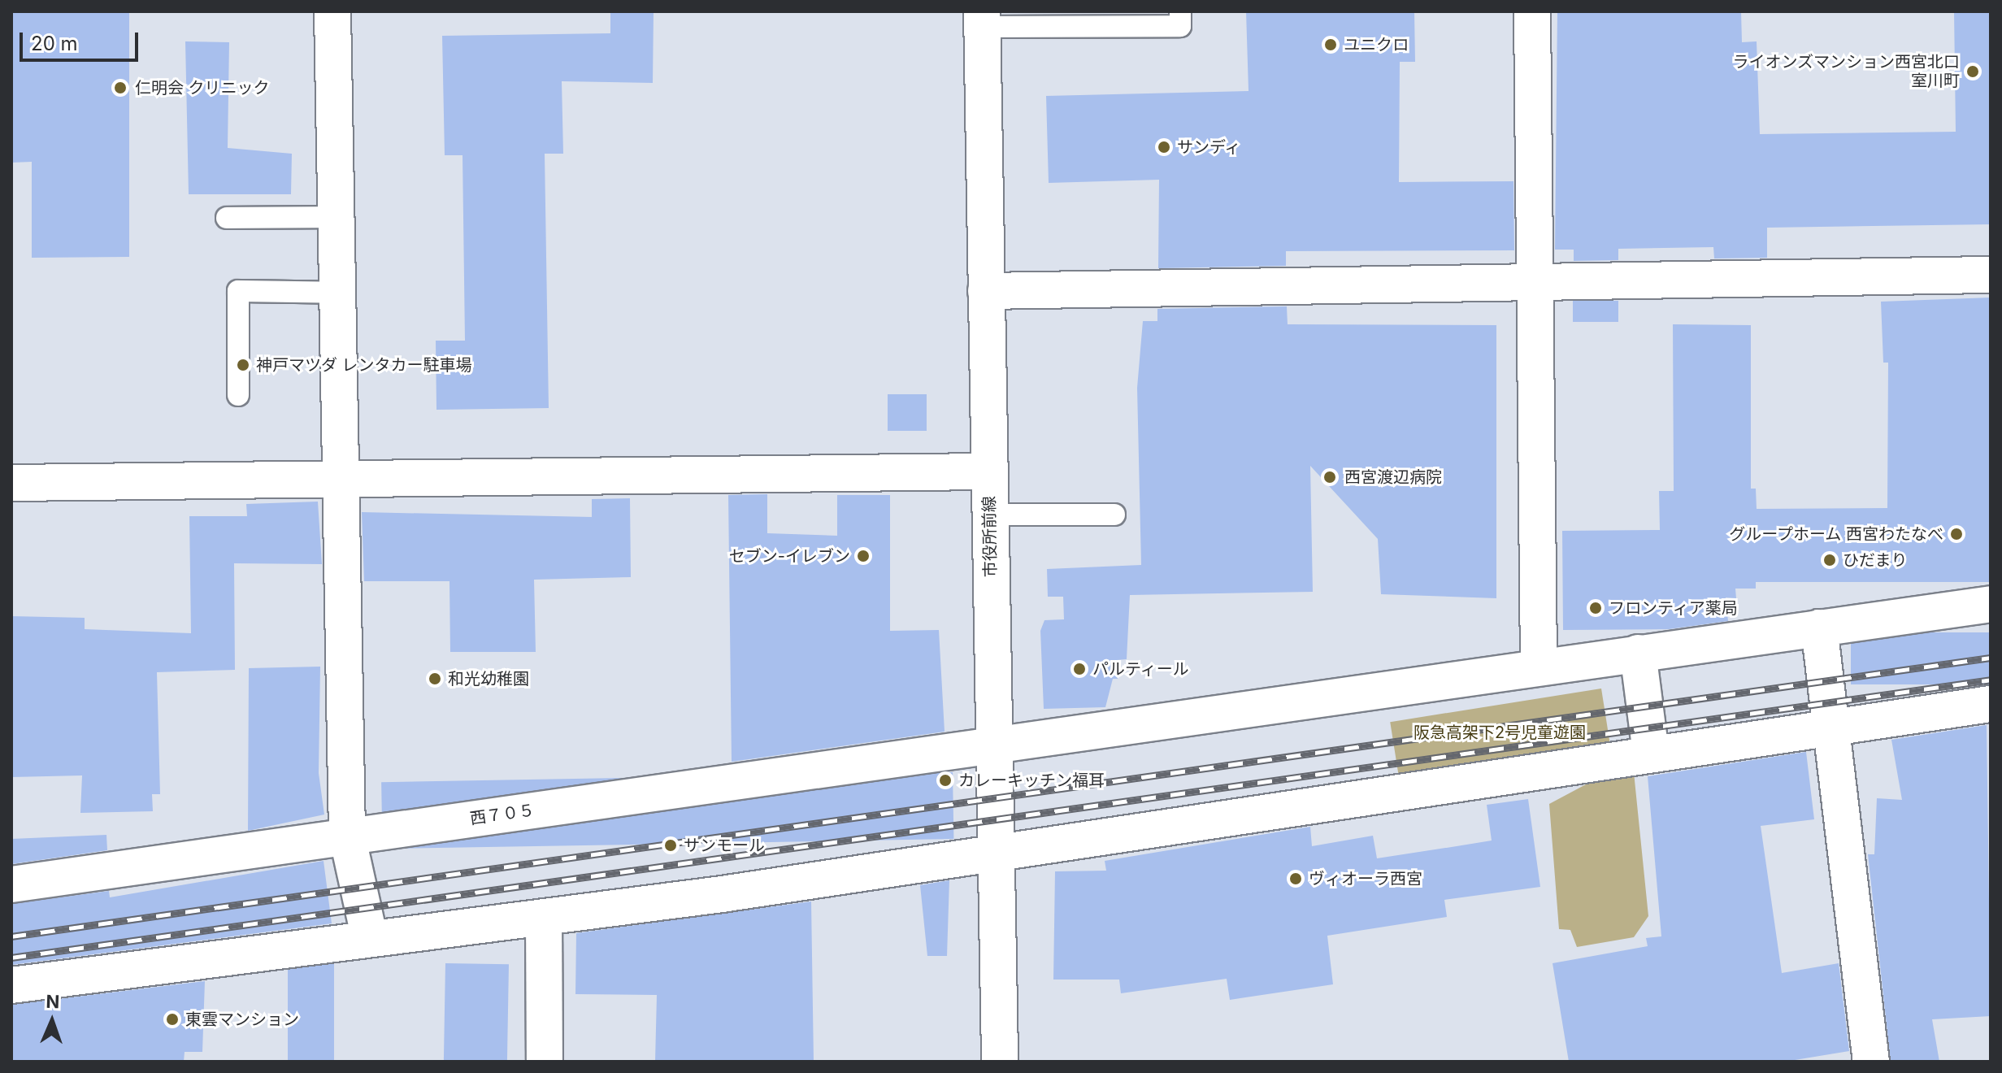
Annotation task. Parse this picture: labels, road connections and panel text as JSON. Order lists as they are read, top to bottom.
{
  "streets": {
    "street": ["市役所前線", "西７０５"]
  },
  "crossings": [
    ["市役所前線", "西７０５"]
  ],
  "parks": ["阪急高架下2号児童遊園"],
  "places": [
    "ユニクロ",
    "ライオンズマンション西宮北口 室川町",
    "仁明会 クリニック",
    "サンディ",
    "神戸マツダ レンタカー駐車場",
    "西宮渡辺病院",
    "グループホーム 西宮わたなべ",
    "セブン-イレブン",
    "ひだまり",
    "フロンティア薬局",
    "パルティール",
    "和光幼稚園",
    "カレーキッチン福耳",
    "サンモール",
    "ヴィオーラ西宮",
    "東雲マンション"
  ],
  "scale_bar": "20 m",
  "north": "top"
}
